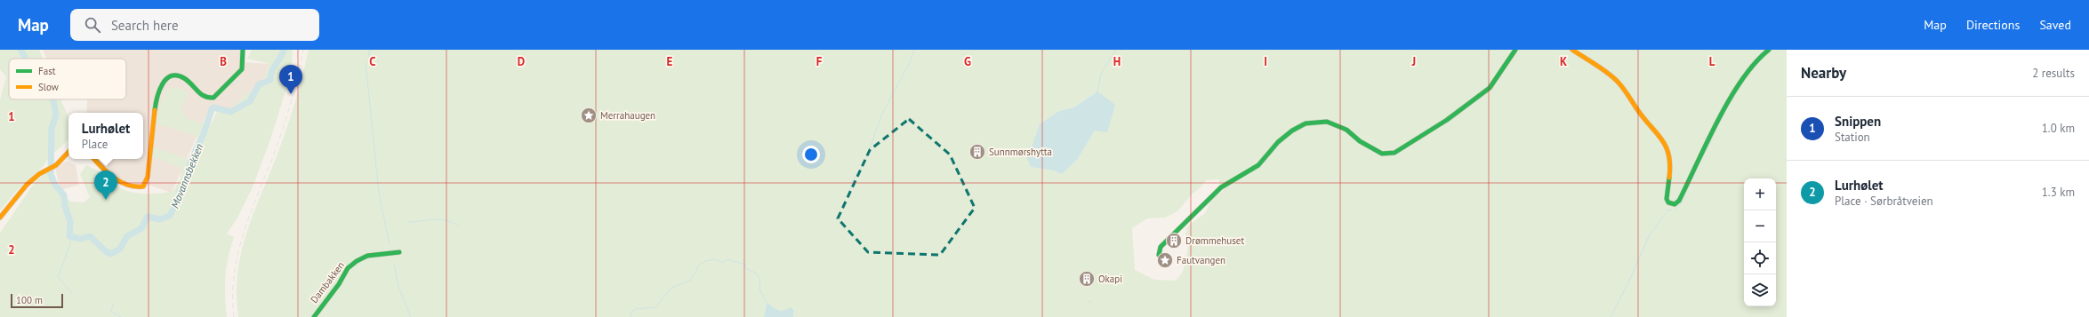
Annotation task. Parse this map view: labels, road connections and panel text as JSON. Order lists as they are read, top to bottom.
{
  "streets": {
    "street": ["Dambakken"]
  },
  "water": ["Movannsbekken"],
  "places": {
    "place": ["Merrahaugen", "Fautvangen"],
    "building": ["Sunnmørshytta", "Drømmehuset", "Okapi"]
  },
  "legend": ["Fast", "Slow"],
  "scale_bar": "100 m",
  "page": {
    "header": "Map",
    "search": "Search here",
    "nav": ["Map", "Directions", "Saved"],
    "heading": ["Nearby", "2 results"],
    "pins": ["1", "2"],
    "list": [
      {
        "mark": "1",
        "name": "Snippen",
        "note": "Station",
        "value": "1.0 km"
      },
      {
        "mark": "2",
        "name": "Lurhølet",
        "note": "Place · Sørbråtveien",
        "value": "1.3 km"
      }
    ],
    "popup": ["Lurhølet", "Place"],
    "map_buttons": ["+", "−"],
    "scale": "100 m"
  },
  "grid": {
    "columns": [
      "B",
      "C",
      "D",
      "E",
      "F",
      "G",
      "H",
      "I",
      "J",
      "K",
      "L"
    ],
    "rows": ["1", "2"]
  }
}
